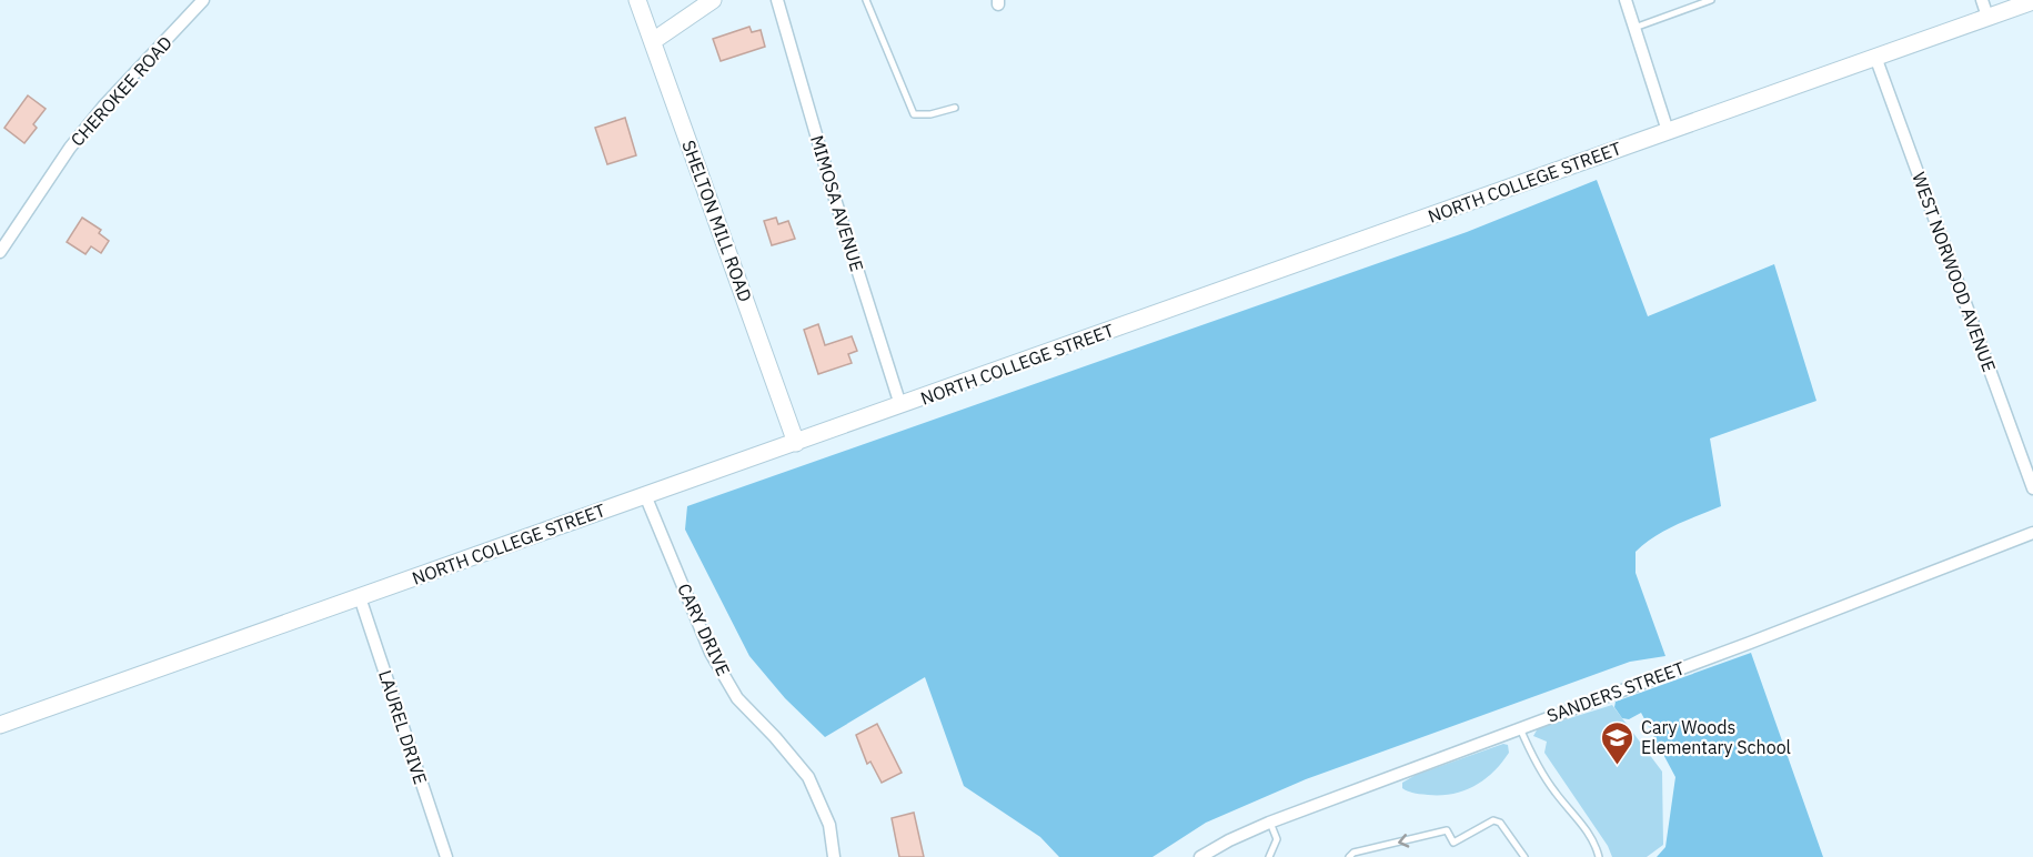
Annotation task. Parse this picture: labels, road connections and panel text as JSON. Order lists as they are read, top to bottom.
{
  "streets": {
    "main road": ["NORTH COLLEGE STREET", "SHELTON MILL ROAD"],
    "street": [
      "CHEROKEE ROAD",
      "MIMOSA AVENUE",
      "WEST NORWOOD AVENUE",
      "CARY DRIVE",
      "SANDERS STREET",
      "LAUREL DRIVE"
    ]
  },
  "crossings": [
    ["NORTH COLLEGE STREET", "MIMOSA AVENUE"],
    ["NORTH COLLEGE STREET", "SHELTON MILL ROAD"],
    ["NORTH COLLEGE STREET", "WEST NORWOOD AVENUE"],
    ["NORTH COLLEGE STREET", "CARY DRIVE"],
    ["NORTH COLLEGE STREET", "LAUREL DRIVE"]
  ],
  "places": {
    "school or university": ["Cary Woods Elementary School"]
  }
}
